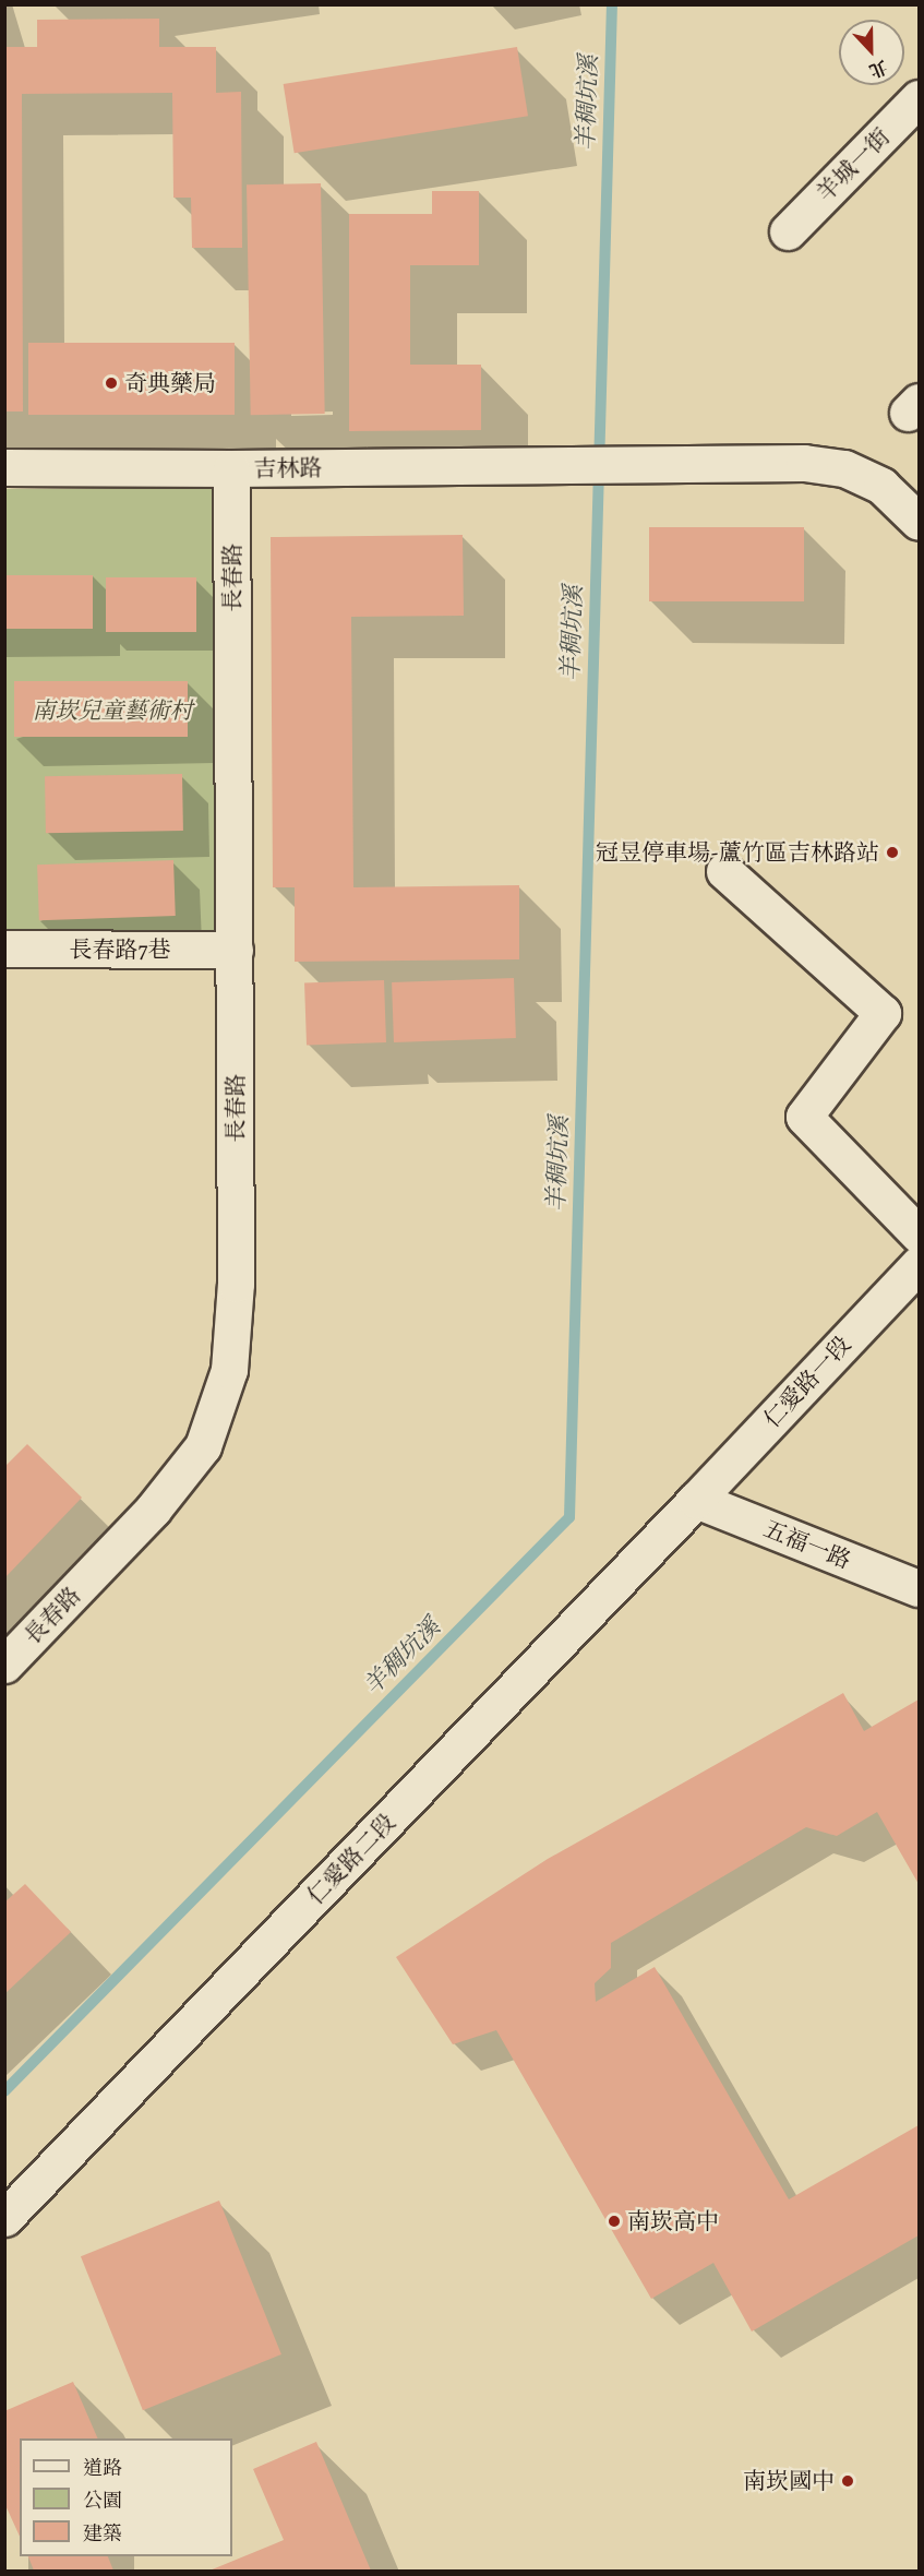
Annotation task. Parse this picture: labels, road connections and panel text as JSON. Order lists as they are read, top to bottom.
{
  "streets": {
    "street": [
      "羊城一街",
      "吉林路",
      "長春路",
      "長春路7巷",
      "仁愛路一段",
      "五福一路",
      "仁愛路二段"
    ]
  },
  "crossings": [
    ["吉林路", "長春路"],
    ["長春路", "長春路7巷"],
    ["仁愛路一段", "五福一路"],
    ["仁愛路一段", "仁愛路二段"],
    ["五福一路", "仁愛路二段"]
  ],
  "water": ["羊稠坑溪"],
  "parks": ["南崁兒童藝術村"],
  "places": [
    "奇典藥局",
    "冠昱停車場-蘆竹區吉林路站",
    "南崁高中",
    "南崁國中"
  ],
  "legend": ["道路", "公園", "建築"],
  "north": "bottom"
}
